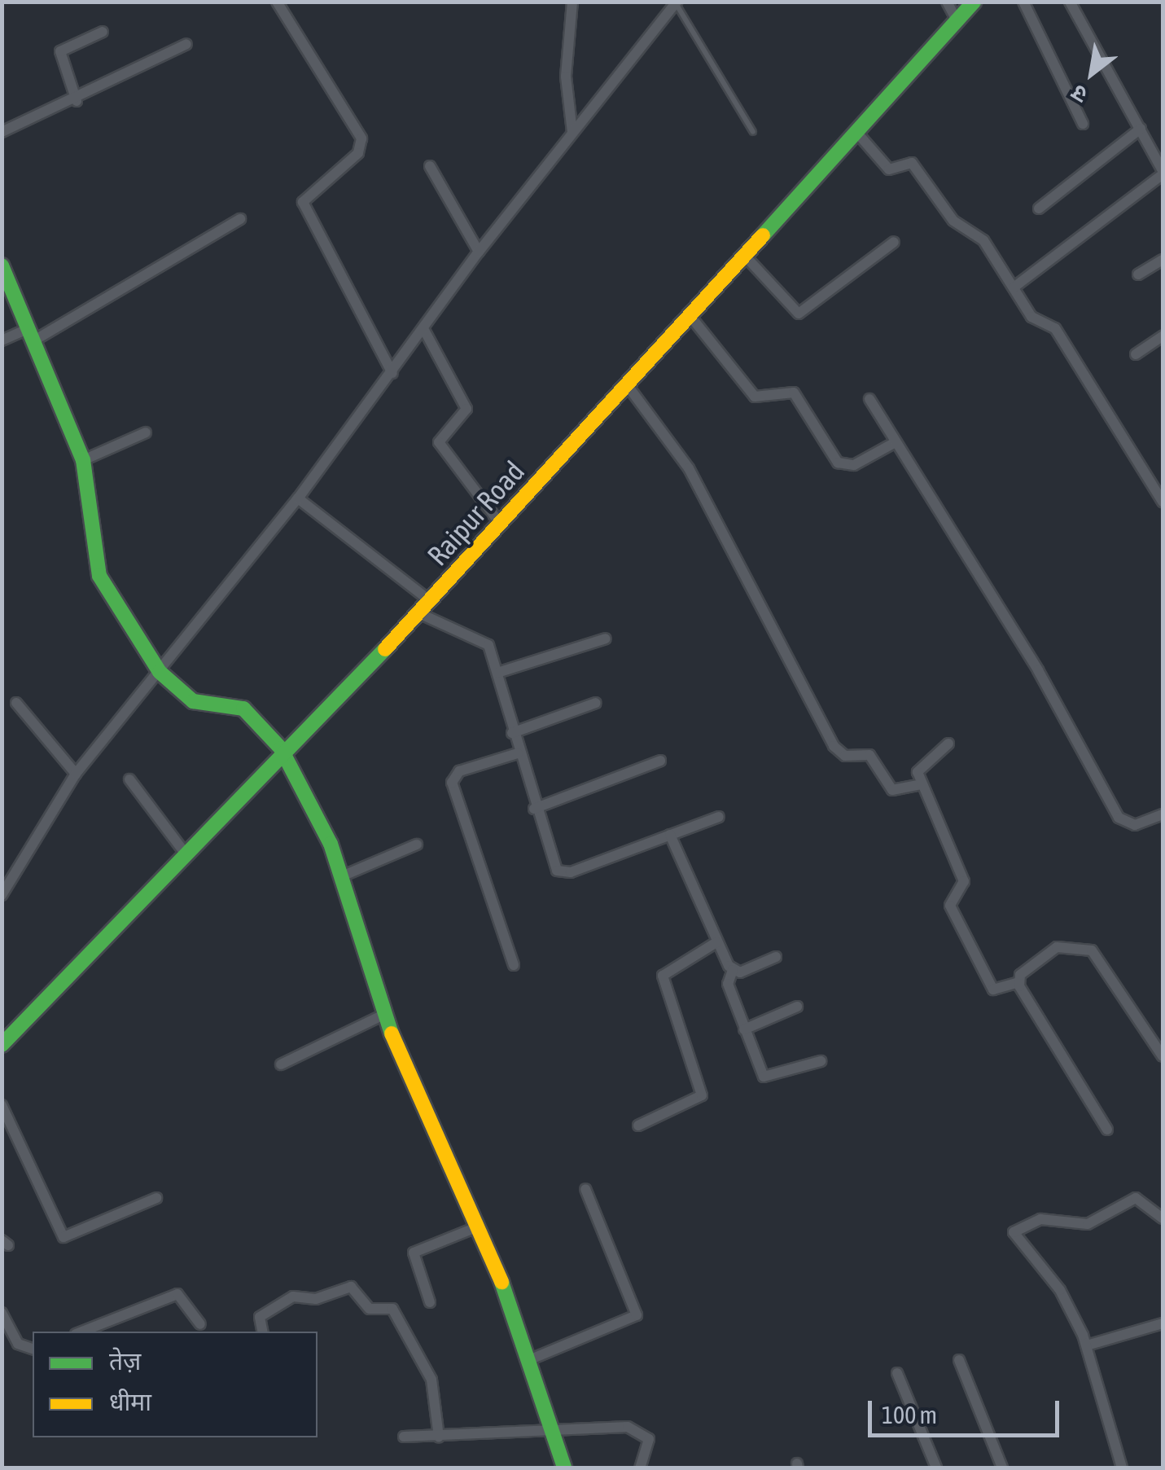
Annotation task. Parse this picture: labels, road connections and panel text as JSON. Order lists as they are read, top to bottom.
{
  "streets": {
    "main road": ["Raipur Road"]
  },
  "legend": ["तेज़", "धीमा"],
  "scale_bar": "100 m",
  "north": "bottom left"
}
